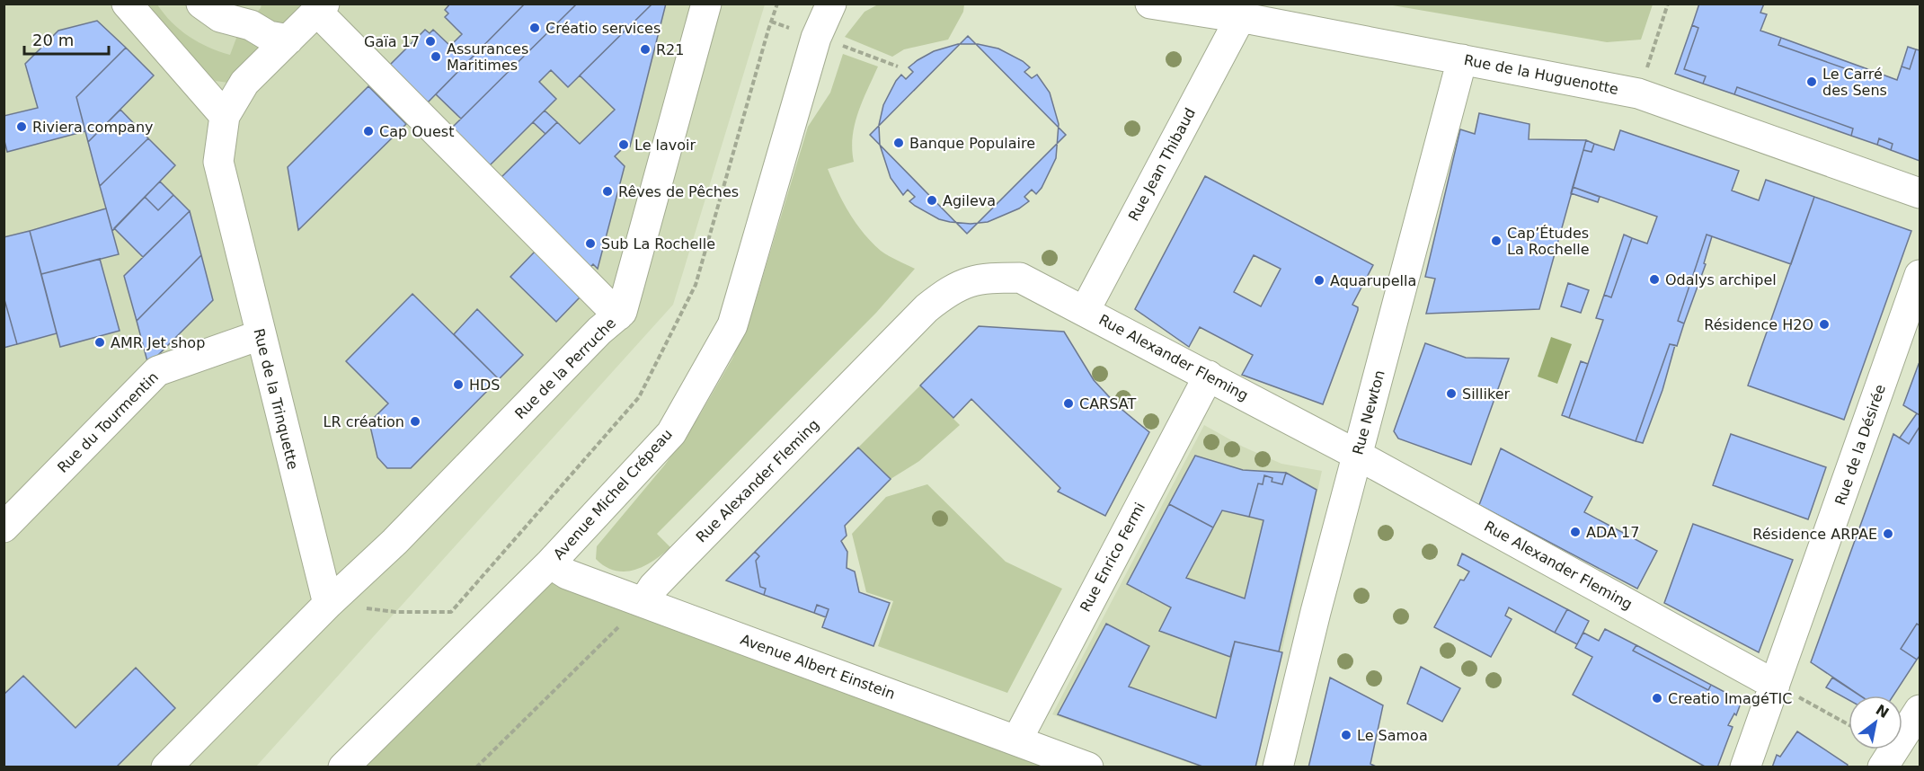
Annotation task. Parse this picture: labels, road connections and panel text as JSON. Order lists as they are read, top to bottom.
{
  "streets": {
    "street": [
      "Rue de la Huguenotte",
      "Rue Jean Thibaud",
      "Rue Alexander Fleming",
      "Rue de la Perruche",
      "Rue de la Trinquette",
      "Rue Newton",
      "Rue du Tourmentin",
      "Rue de la Désirée",
      "Avenue Michel Crépeau",
      "Rue Enrico Fermi",
      "Avenue Albert Einstein"
    ]
  },
  "crossings": [
    ["Rue de la Huguenotte", "Rue Jean Thibaud"],
    ["Rue de la Huguenotte", "Rue Newton"],
    ["Rue Jean Thibaud", "Rue Alexander Fleming"],
    ["Rue Alexander Fleming", "Rue Newton"],
    ["Rue Alexander Fleming", "Rue de la Désirée"],
    ["Rue Alexander Fleming", "Rue Enrico Fermi"],
    ["Rue Alexander Fleming", "Avenue Albert Einstein"],
    ["Rue de la Perruche", "Rue de la Trinquette"],
    ["Rue de la Trinquette", "Rue du Tourmentin"],
    ["Avenue Michel Crépeau", "Avenue Albert Einstein"],
    ["Rue Enrico Fermi", "Avenue Albert Einstein"]
  ],
  "places": [
    "Créatio services",
    "Gaïa 17",
    "R21",
    "Assurances Maritimes",
    "Le Carré des Sens",
    "Riviera company",
    "Cap Ouest",
    "Banque Populaire",
    "Le lavoir",
    "Rêves de Pêches",
    "Agileva",
    "Cap’Études La Rochelle",
    "Sub La Rochelle",
    "Odalys archipel",
    "Aquarupella",
    "Résidence H2O",
    "AMR Jet shop",
    "HDS",
    "Silliker",
    "CARSAT",
    "LR création",
    "ADA 17",
    "Résidence ARPAE",
    "Creatio ImagéTIC",
    "Le Samoa"
  ],
  "scale_bar": "20 m",
  "north": "top right"
}
